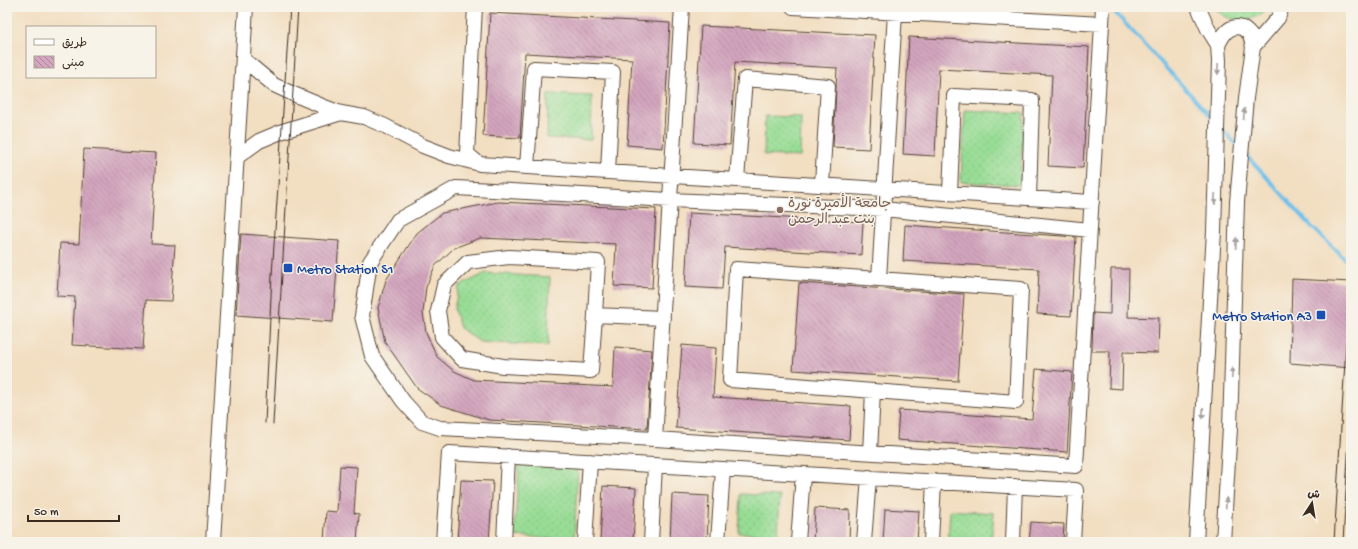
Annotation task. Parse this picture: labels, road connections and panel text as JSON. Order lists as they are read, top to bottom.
{
  "places": {
    "other": ["جامعة الأميرة نورة بنت عبد الرحمن"],
    "transit": ["Metro Station S1", "Metro Station A3"]
  },
  "legend": ["طريق", "مبنى"],
  "scale_bar": "50 m",
  "north": "top"
}
